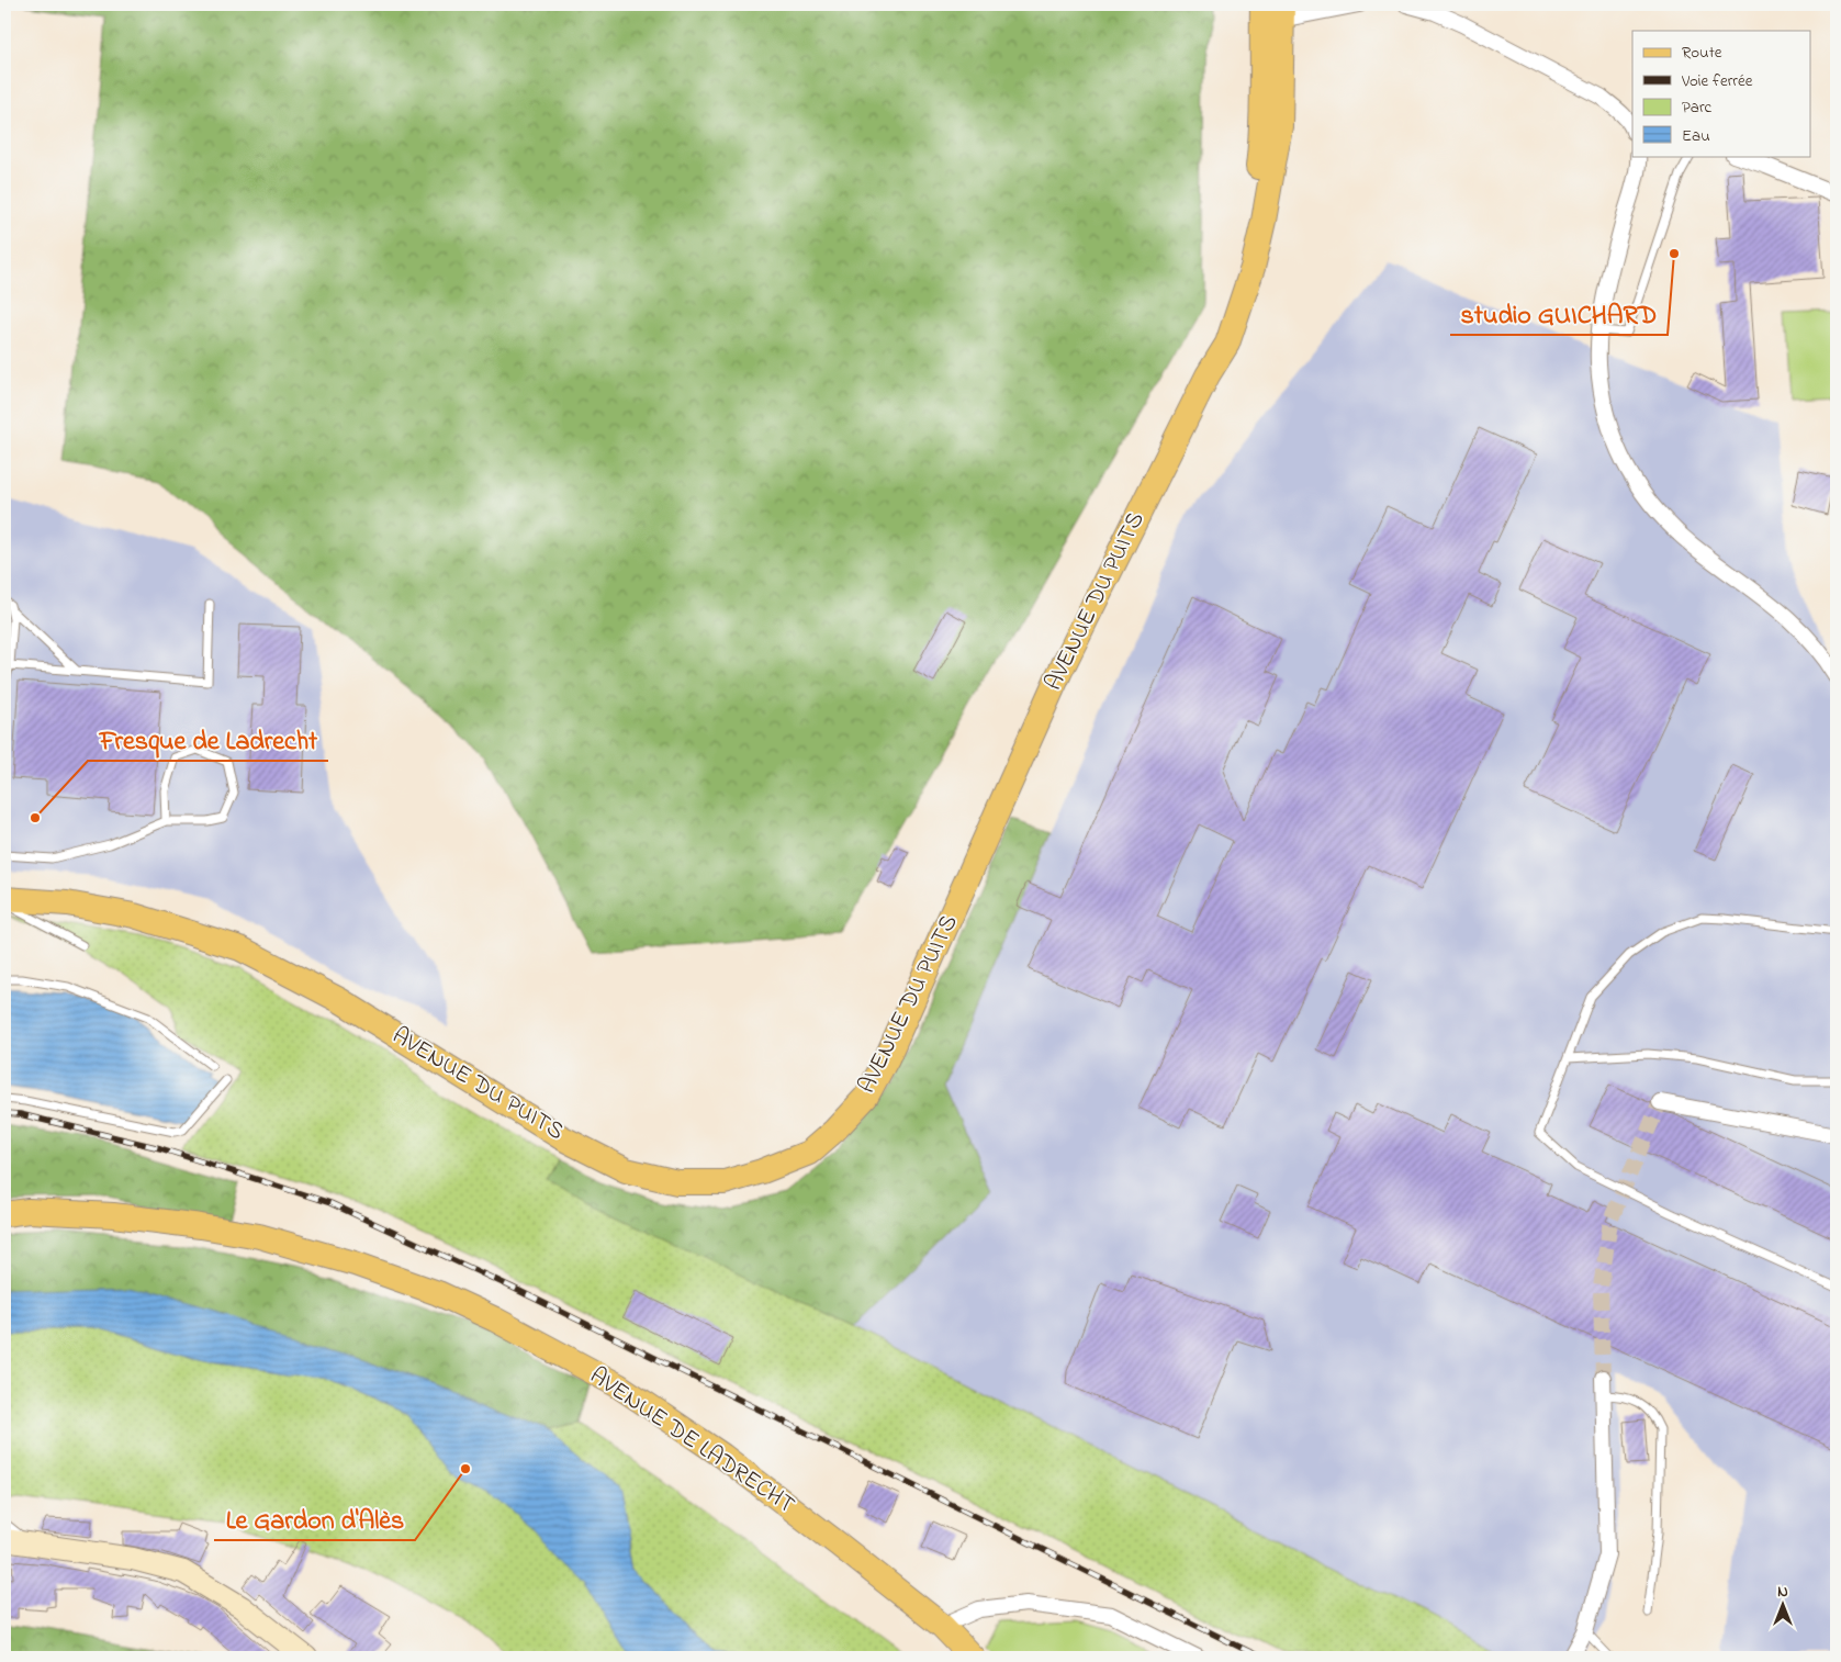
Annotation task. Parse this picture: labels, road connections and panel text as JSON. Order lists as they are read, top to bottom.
{
  "streets": {
    "main road": ["AVENUE DU PUITS", "AVENUE DE LADRECHT"]
  },
  "places": ["studio GUICHARD", "Fresque de Ladrecht", "Le Gardon d'Alès"],
  "legend": [
    "Route",
    "Voie ferrée",
    "Parc",
    "Eau"
  ],
  "north": "top"
}
